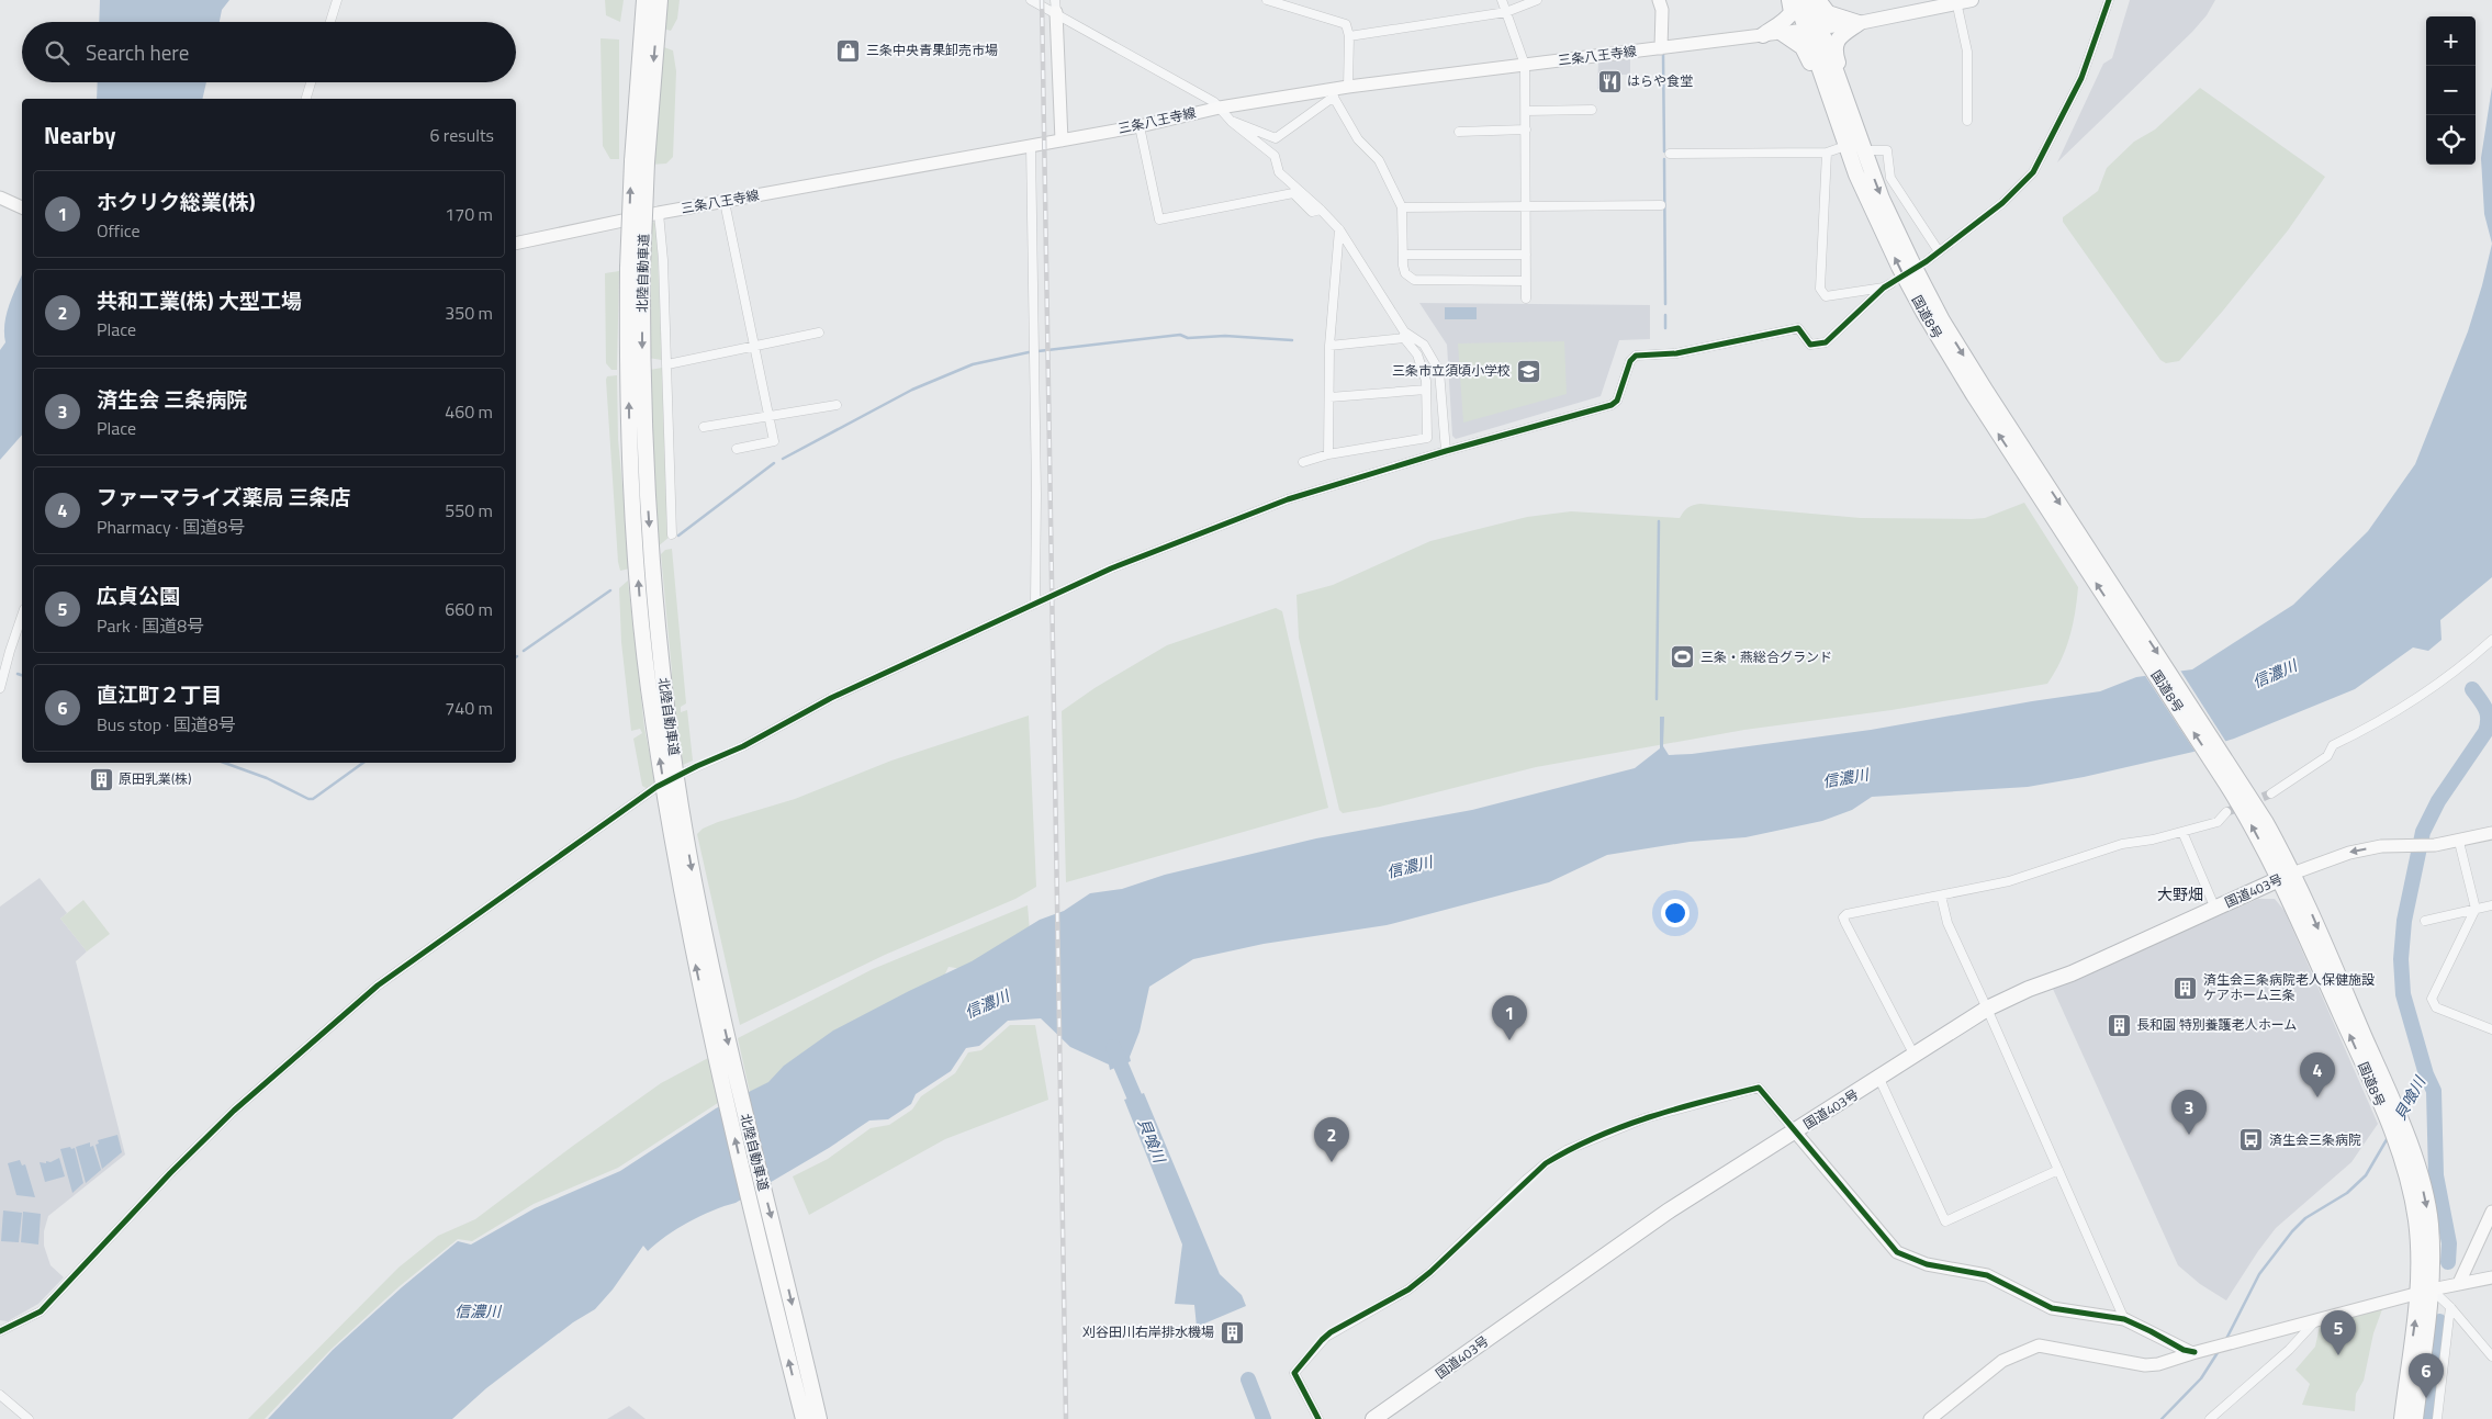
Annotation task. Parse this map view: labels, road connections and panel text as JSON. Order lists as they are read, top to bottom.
{
  "streets": {
    "highway": ["北陸自動車道", "国道8号", "国道403号"],
    "street": ["三条八王寺線"]
  },
  "crossings": [
    ["三条八王寺線", "国道8号"],
    ["国道8号", "国道403号"]
  ],
  "districts": ["大野畑"],
  "water": ["信濃川", "貝喰川"],
  "places": {
    "shop": ["三条中央青果卸売市場"],
    "restaurant": ["はらや食堂"],
    "school or university": ["三条市立須頃小学校"],
    "sports": ["三条・燕総合グランド"],
    "building": [
      "原田乳業(株)",
      "済生会三条病院老人保健施設 ケアホーム三条",
      "長和園 特別養護老人ホーム",
      "刈谷田川右岸排水機場"
    ],
    "bus stop": ["済生会三条病院"]
  },
  "page": {
    "map_buttons": ["+", "−"],
    "search": "Search here",
    "heading": ["Nearby", "6 results"],
    "list": [
      {
        "mark": "1",
        "name": "ホクリク総業(株)",
        "note": "Office",
        "value": "170 m"
      },
      {
        "mark": "2",
        "name": "共和工業(株) 大型工場",
        "note": "Place",
        "value": "350 m"
      },
      {
        "mark": "3",
        "name": "済生会 三条病院",
        "note": "Place",
        "value": "460 m"
      },
      {
        "mark": "4",
        "name": "ファーマライズ薬局 三条店",
        "note": "Pharmacy · 国道8号",
        "value": "550 m"
      },
      {
        "mark": "5",
        "name": "広貞公園",
        "note": "Park · 国道8号",
        "value": "660 m"
      },
      {
        "mark": "6",
        "name": "直江町２丁目",
        "note": "Bus stop · 国道8号",
        "value": "740 m"
      }
    ],
    "pins": [
      "1",
      "4",
      "3",
      "2",
      "5",
      "6"
    ]
  }
}
